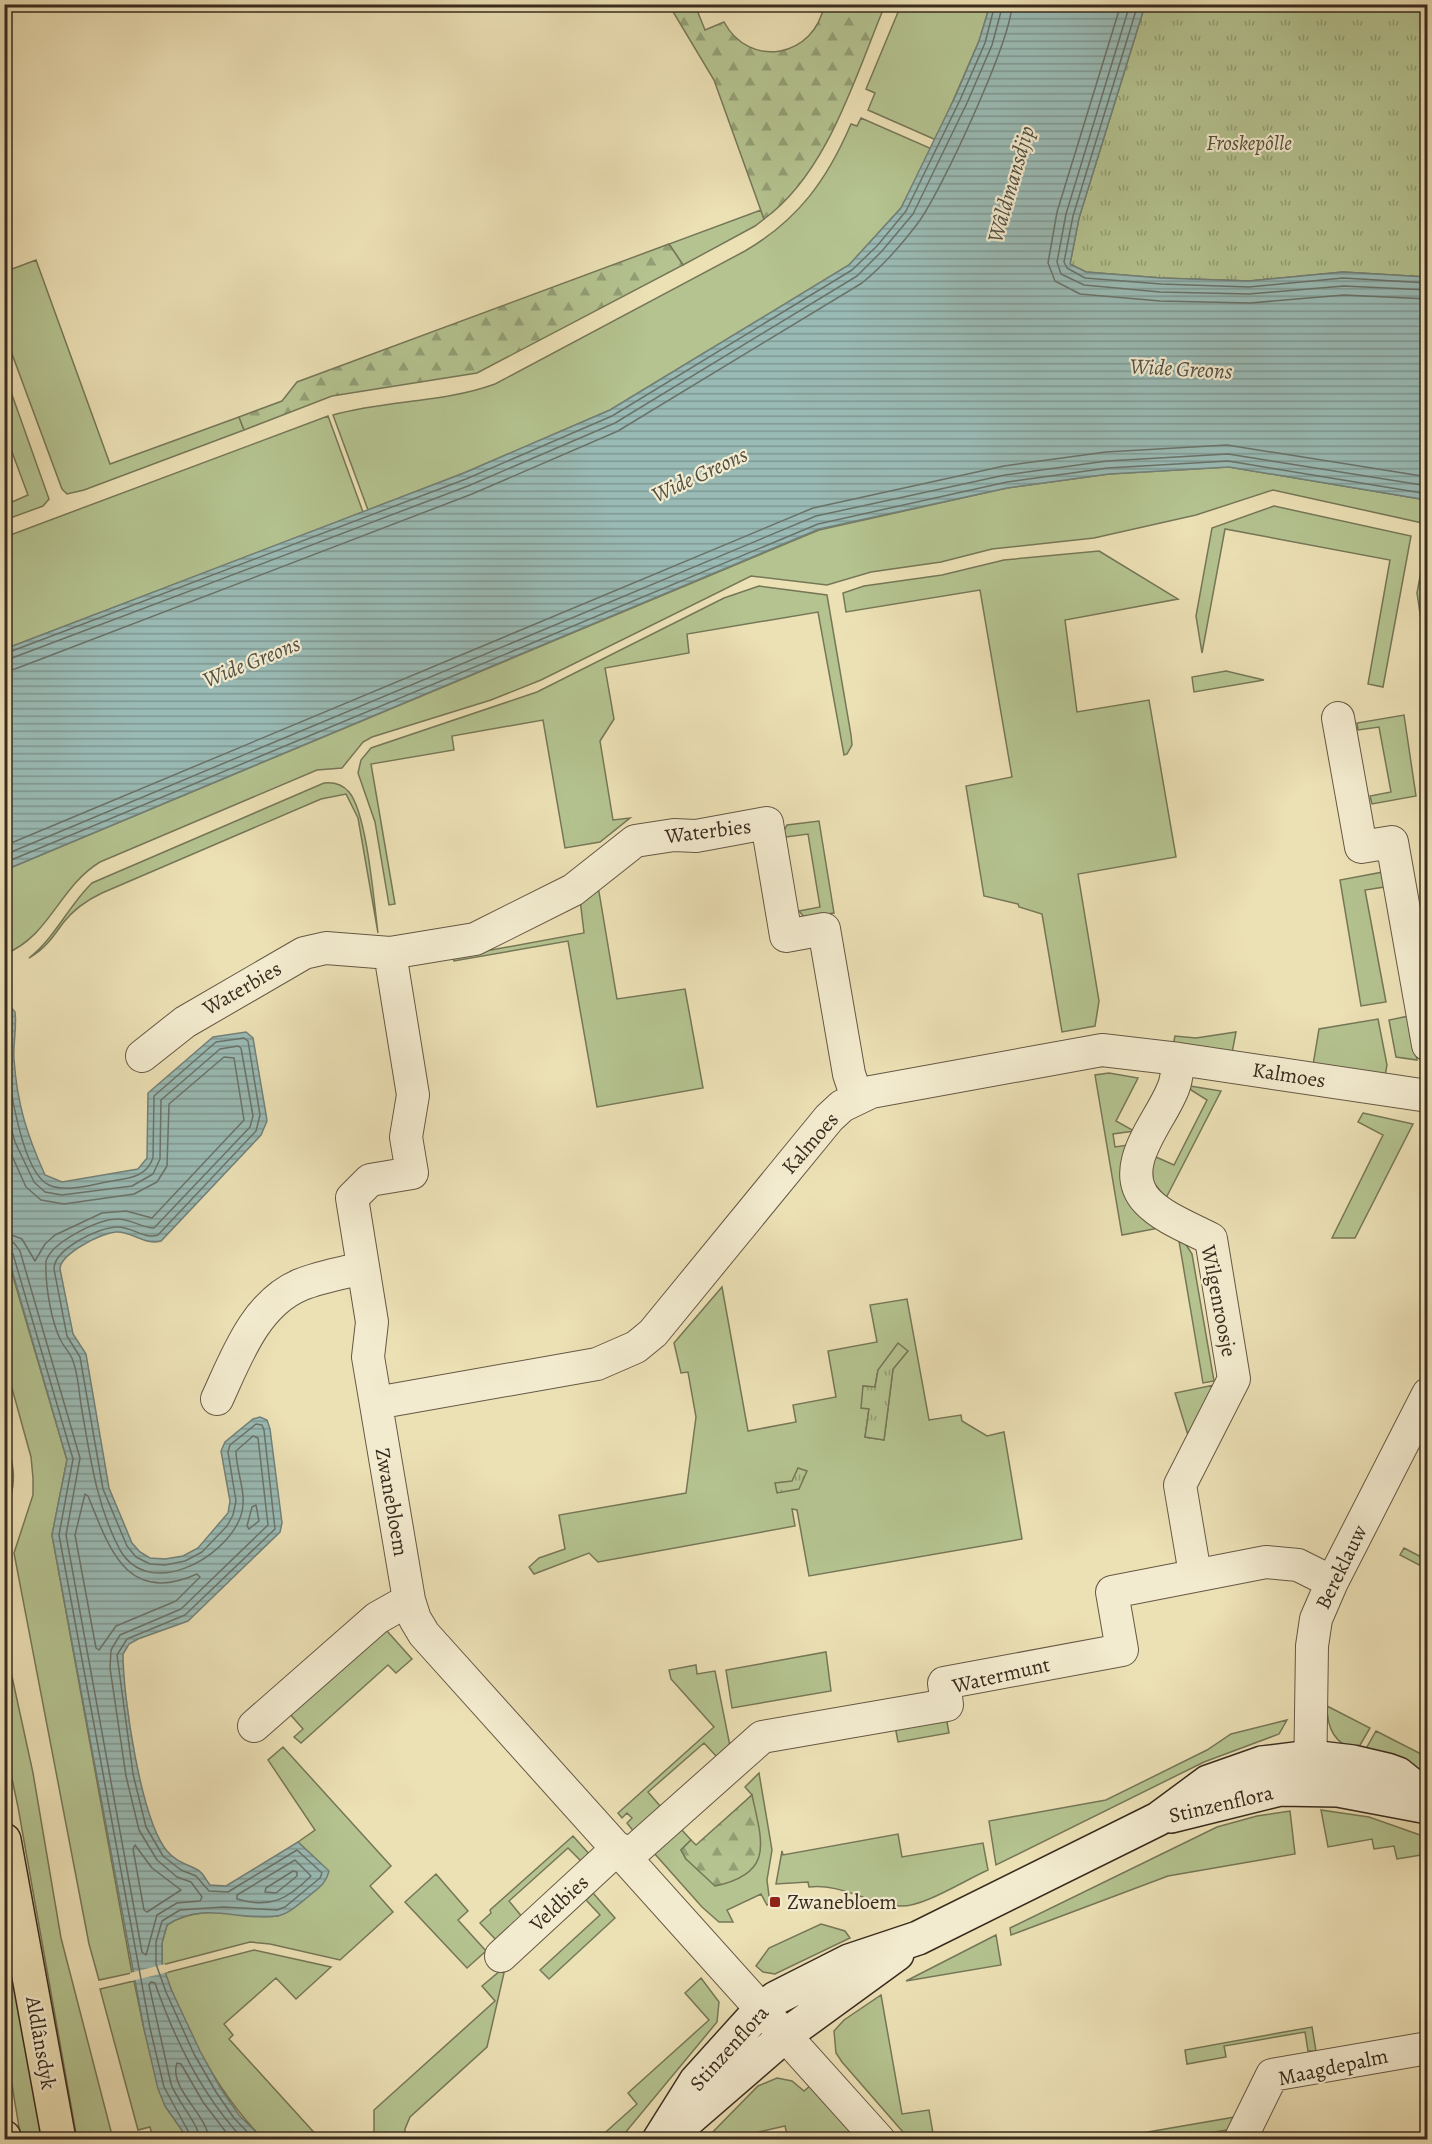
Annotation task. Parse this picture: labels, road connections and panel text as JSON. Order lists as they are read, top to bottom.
{
  "streets": {
    "main road": ["Aldlânsdyk"],
    "street": [
      "Waterbies",
      "Kalmoes",
      "Wilgenroosje",
      "Zwanebloem",
      "Bereklauw",
      "Watermunt",
      "Stinzenflora",
      "Veldbies",
      "Maagdepalm"
    ]
  },
  "crossings": [
    ["Waterbies", "Kalmoes"],
    ["Kalmoes", "Wilgenroosje"],
    ["Kalmoes", "Zwanebloem"],
    ["Wilgenroosje", "Watermunt"],
    ["Zwanebloem", "Watermunt"],
    ["Zwanebloem", "Stinzenflora"],
    ["Zwanebloem", "Veldbies"],
    ["Bereklauw", "Watermunt"],
    ["Bereklauw", "Stinzenflora"],
    ["Watermunt", "Veldbies"]
  ],
  "water": ["Wâldmansdjip", "Wide Greons"],
  "parks": ["Froskepôlle"],
  "places": {
    "transit": ["Zwanebloem"]
  }
}
